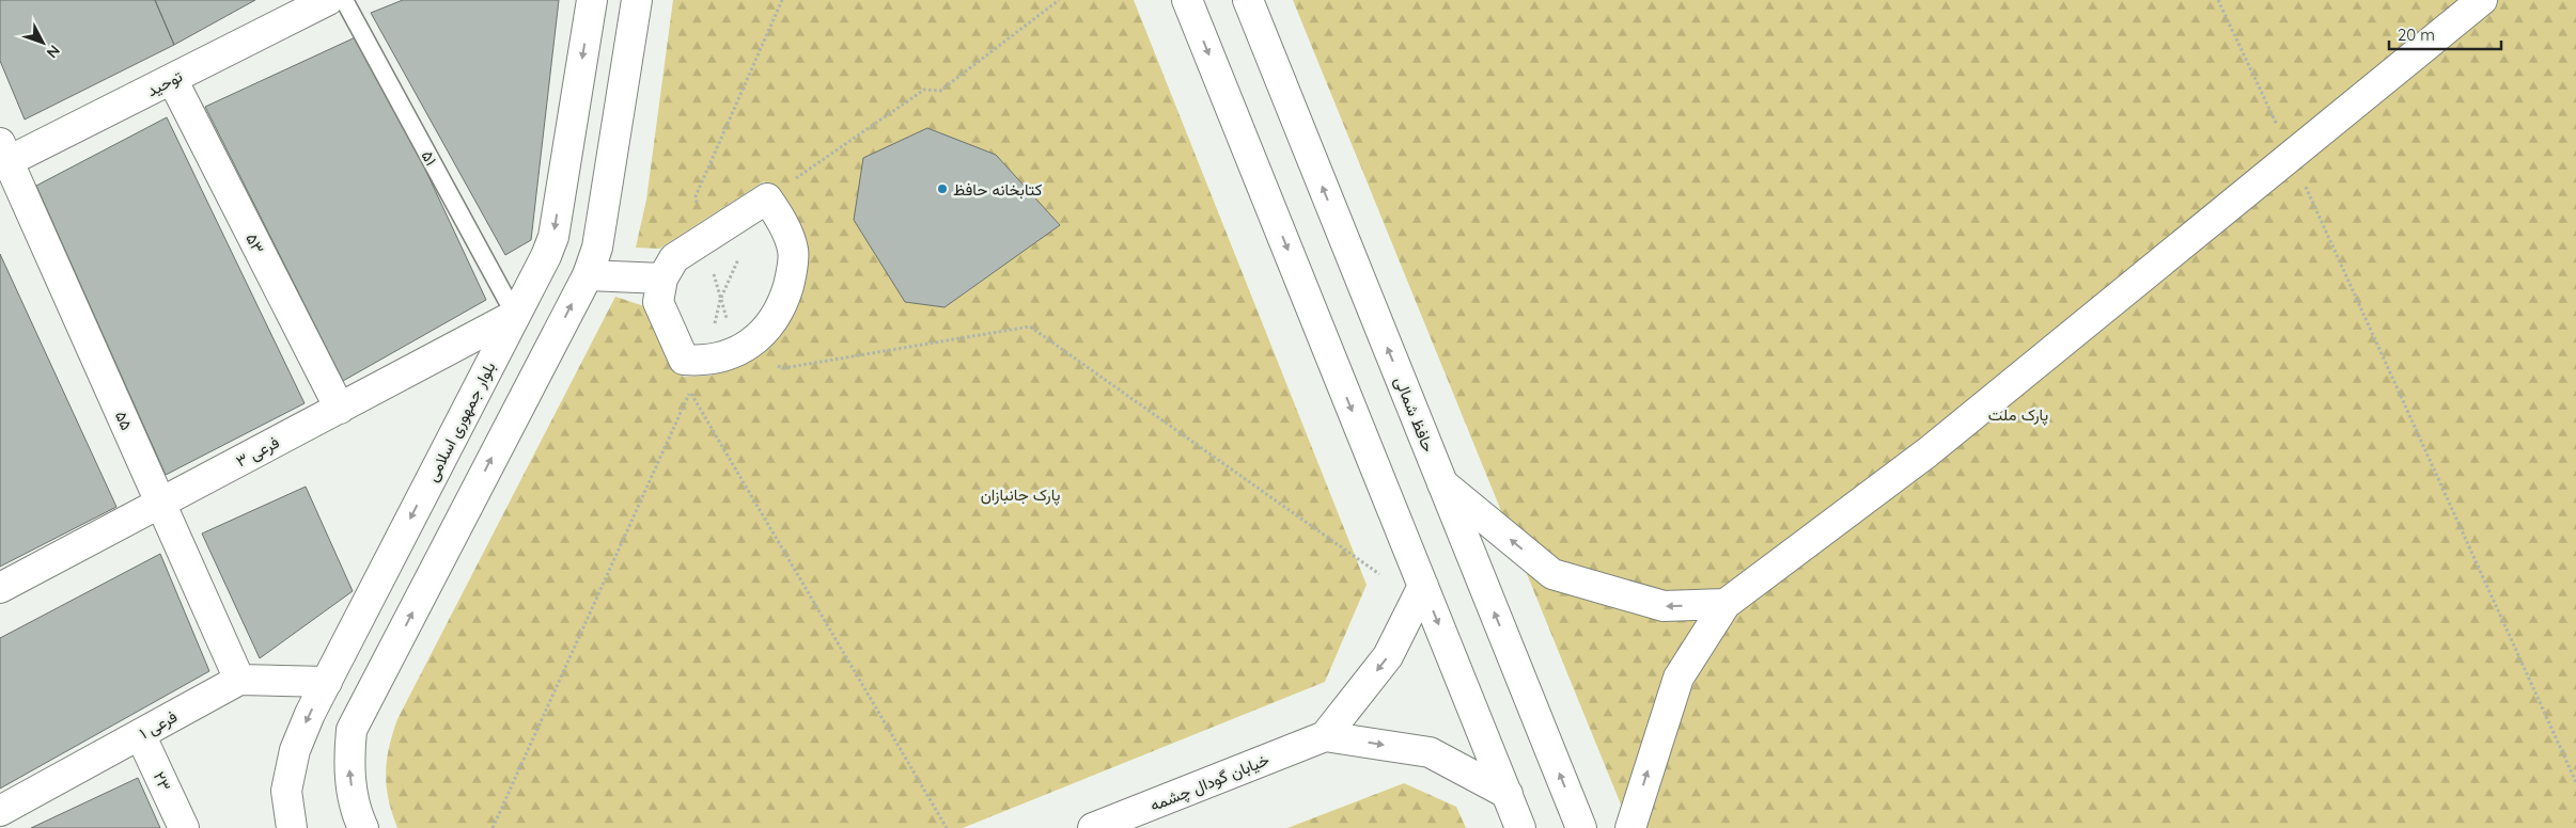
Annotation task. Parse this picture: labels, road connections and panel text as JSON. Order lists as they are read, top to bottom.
{
  "streets": {
    "street": [
      "توحید",
      "۵۳",
      "حافظ شمالی",
      "۵۵",
      "بلوار جمهوری اسلامی",
      "فرعی ۳",
      "فرعی ۱",
      "۲۳",
      "خیابان گودال چشمه"
    ],
    "lane": ["۵۱"]
  },
  "crossings": [
    ["توحید", "۵۳"],
    ["توحید", "۵۵"],
    ["۵۱", "بلوار جمهوری اسلامی"],
    ["۵۱", "فرعی ۳"],
    ["۵۳", "فرعی ۳"],
    ["۵۵", "فرعی ۳"],
    ["۵۵", "فرعی ۱"],
    ["بلوار جمهوری اسلامی", "فرعی ۳"],
    ["فرعی ۱", "۲۳"]
  ],
  "parks": ["پارک ملت", "پارک جانبازان"],
  "places": ["کتابخانه حافظ"],
  "scale_bar": "20 m",
  "north": "bottom right"
}
